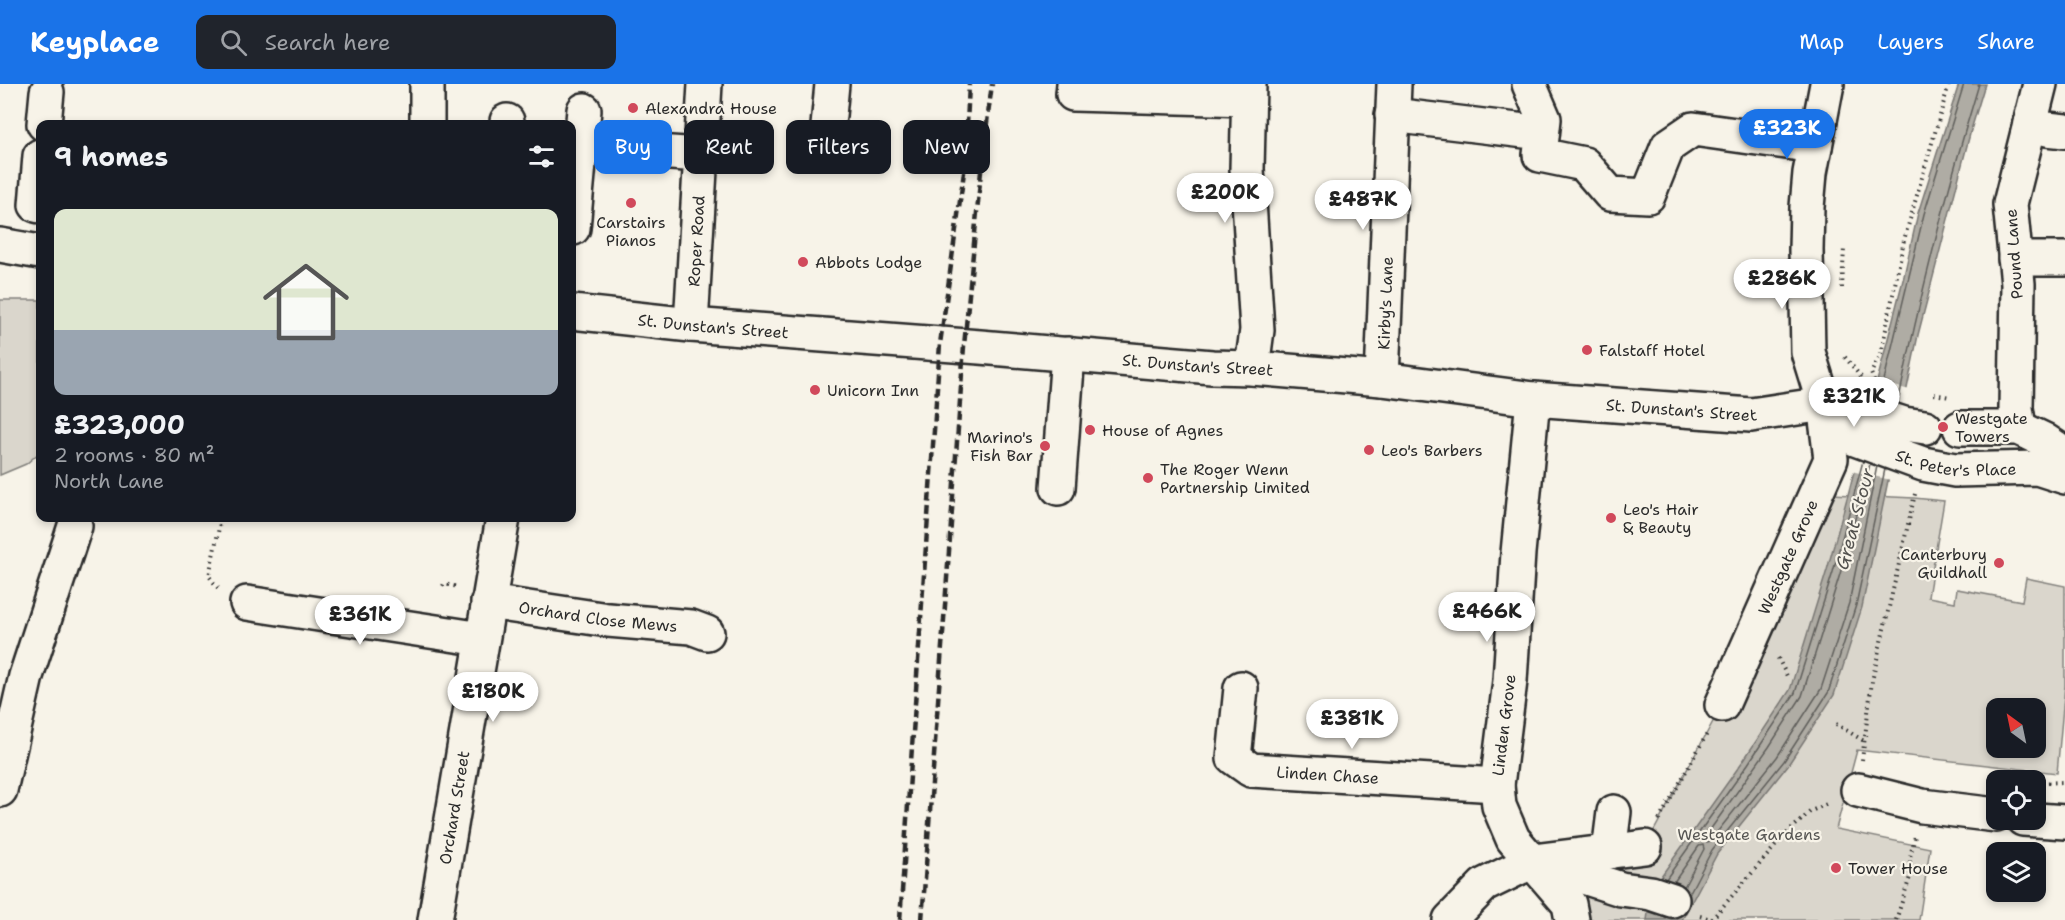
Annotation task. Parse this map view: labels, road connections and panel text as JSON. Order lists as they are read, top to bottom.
{
  "streets": {
    "street": [
      "Roper Road",
      "Pound Lane",
      "Kirby's Lane",
      "St. Dunstan's Street",
      "St. Peter's Place",
      "Westgate Grove",
      "Orchard Close Mews",
      "Linden Grove",
      "Linden Chase",
      "Orchard Street"
    ]
  },
  "crossings": [
    ["Roper Road", "St. Dunstan's Street"],
    ["Pound Lane", "St. Peter's Place"],
    ["Kirby's Lane", "St. Dunstan's Street"],
    ["St. Dunstan's Street", "St. Peter's Place"],
    ["St. Dunstan's Street", "Westgate Grove"],
    ["St. Dunstan's Street", "Linden Grove"],
    ["St. Peter's Place", "Westgate Grove"],
    ["Orchard Close Mews", "Orchard Street"],
    ["Linden Grove", "Linden Chase"]
  ],
  "water": ["Great Stour"],
  "parks": ["Westgate Gardens"],
  "places": [
    "Alexandra House",
    "Carstairs Pianos",
    "Abbots Lodge",
    "Falstaff Hotel",
    "Unicorn Inn",
    "Westgate Towers",
    "House of Agnes",
    "Marino's Fish Bar",
    "Leo's Barbers",
    "The Roger Wenn Partnership Limited",
    "Leo's Hair & Beauty",
    "Canterbury Guildhall",
    "Tower House"
  ],
  "north": "top left",
  "page": {
    "header": "Keyplace",
    "search": "Search here",
    "nav": ["Map", "Layers", "Share"],
    "price": [
      "£323K",
      "£200K",
      "£487K",
      "£286K",
      "£321K",
      "£466K",
      "£361K",
      "£180K",
      "£381K"
    ],
    "chip": [
      "Buy",
      "Rent",
      "Filters",
      "New"
    ],
    "heading": "9 homes",
    "list": [
      {
        "name": "£323,000",
        "note": "2 rooms · 80 m² · North Lane"
      }
    ]
  }
}
